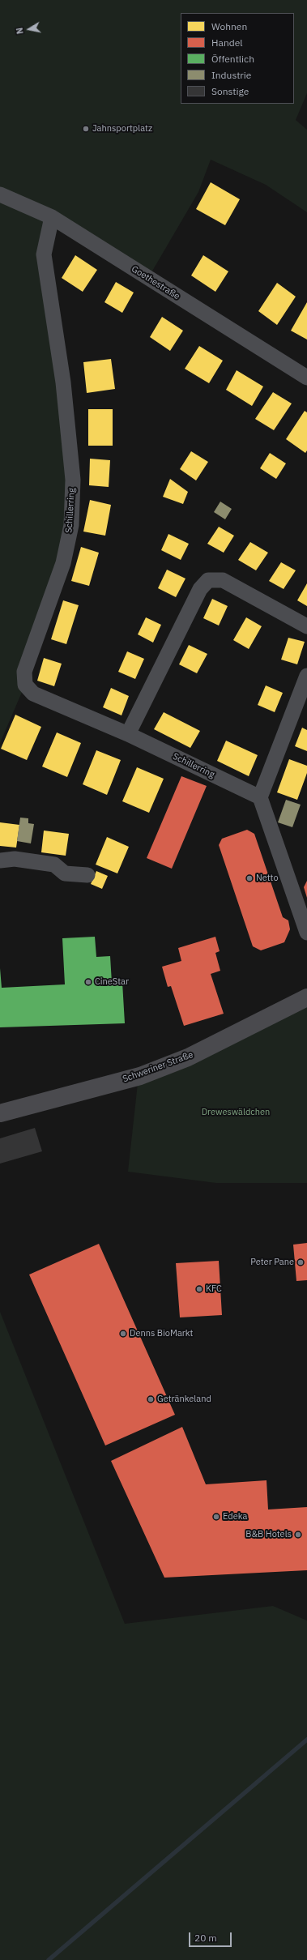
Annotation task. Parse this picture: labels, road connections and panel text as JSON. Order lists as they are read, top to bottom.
{
  "streets": {
    "main road": ["Schweriner Straße"],
    "street": ["Goethestraße", "Schillerring"]
  },
  "crossings": [
    ["Goethestraße", "Schillerring"]
  ],
  "parks": ["Dreweswäldchen"],
  "places": [
    "Jahnsportplatz",
    "Netto",
    "CineStar",
    "Peter Pane",
    "KFC",
    "Denns BioMarkt",
    "Getränkeland",
    "Edeka",
    "B&B Hotels"
  ],
  "legend": [
    "Wohnen",
    "Handel",
    "Öffentlich",
    "Industrie",
    "Sonstige"
  ],
  "scale_bar": "20 m",
  "north": "left"
}
